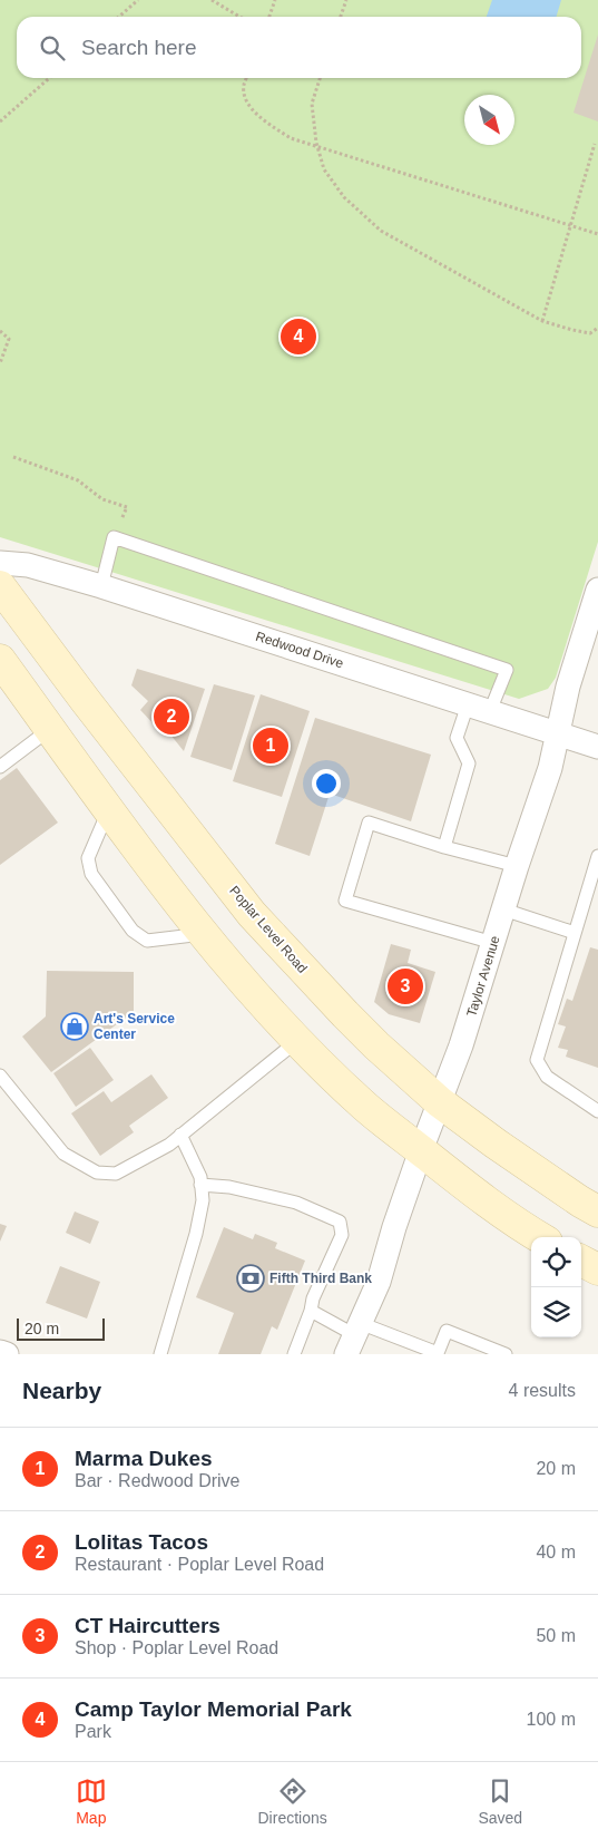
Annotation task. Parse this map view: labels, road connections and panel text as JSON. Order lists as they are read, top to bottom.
{
  "streets": {
    "main road": ["Poplar Level Road"],
    "street": ["Redwood Drive", "Taylor Avenue"]
  },
  "crossings": [
    ["Redwood Drive", "Taylor Avenue"],
    ["Poplar Level Road", "Taylor Avenue"]
  ],
  "places": {
    "shop": ["Art's Service Center"],
    "bank": ["Fifth Third Bank"]
  },
  "scale_bar": "20 m",
  "north": "bottom right",
  "page": {
    "search": "Search here",
    "pins": [
      "4",
      "2",
      "1",
      "3"
    ],
    "scale": "20 m",
    "heading": ["Nearby", "4 results"],
    "list": [
      {
        "mark": "1",
        "name": "Marma Dukes",
        "note": "Bar · Redwood Drive",
        "value": "20 m"
      },
      {
        "mark": "2",
        "name": "Lolitas Tacos",
        "note": "Restaurant · Poplar Level Road",
        "value": "40 m"
      },
      {
        "mark": "3",
        "name": "CT Haircutters",
        "note": "Shop · Poplar Level Road",
        "value": "50 m"
      },
      {
        "mark": "4",
        "name": "Camp Taylor Memorial Park",
        "note": "Park",
        "value": "100 m"
      }
    ],
    "nav": ["Map", "Directions", "Saved"]
  }
}
